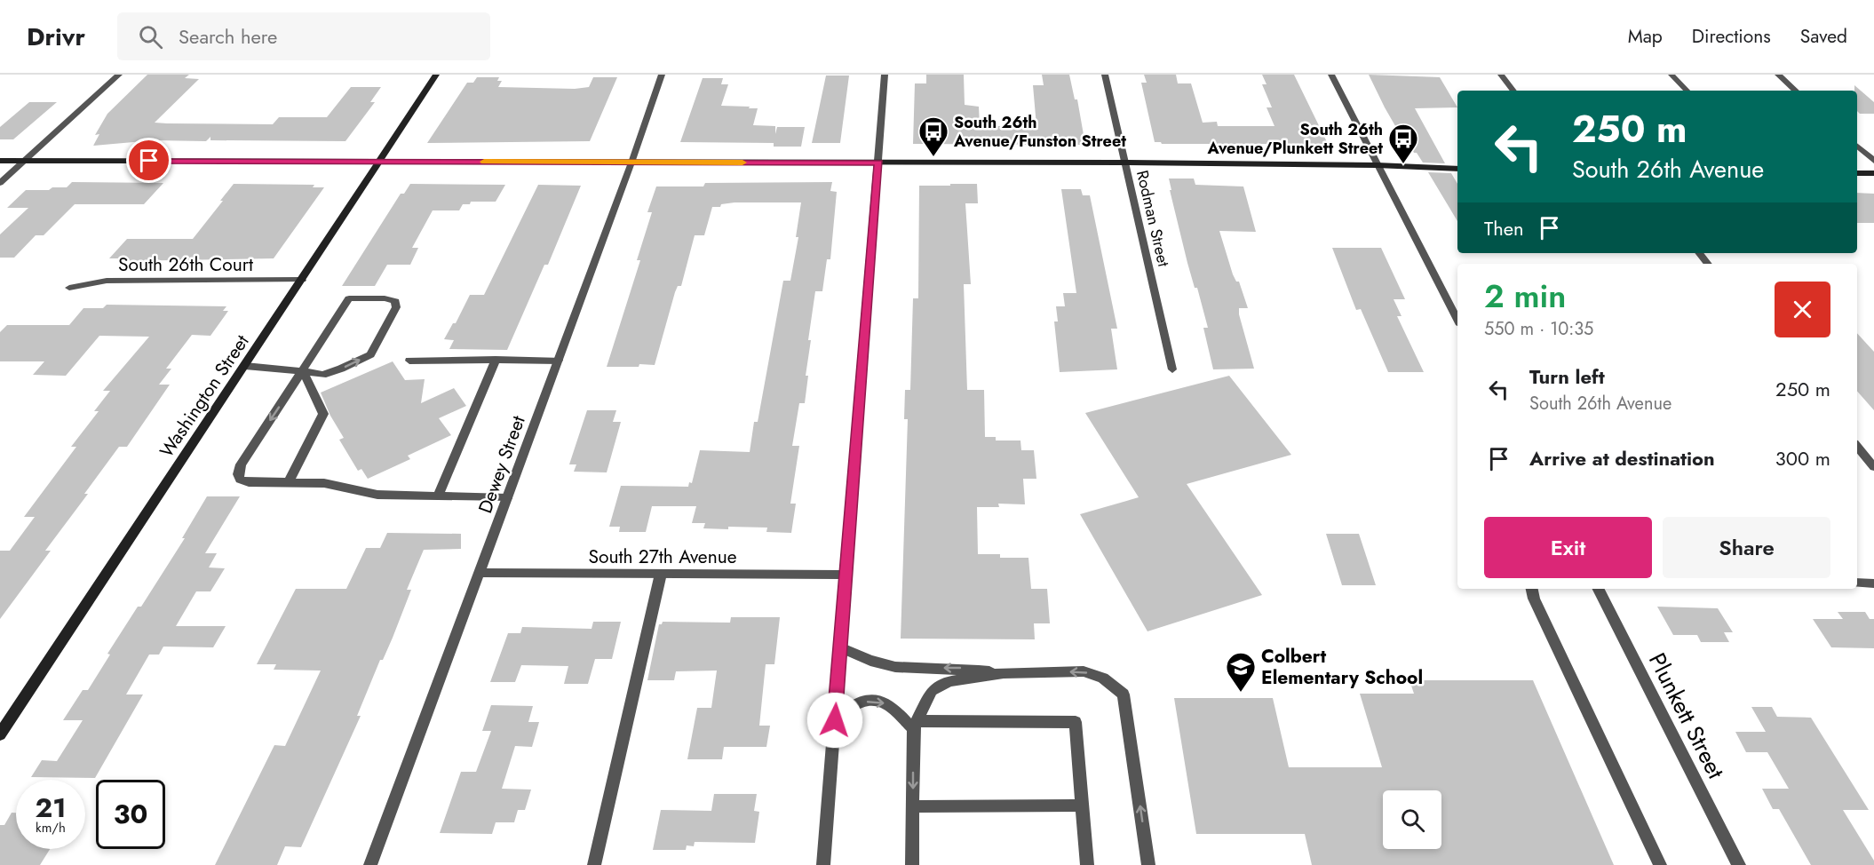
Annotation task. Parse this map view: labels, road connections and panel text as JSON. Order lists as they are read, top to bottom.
{
  "streets": {
    "street": [
      "Rodman Street",
      "South 26th Court",
      "Washington Street",
      "Dewey Street",
      "South 27th Avenue",
      "Plunkett Street"
    ]
  },
  "crossings": [
    ["South 26th Court", "Washington Street"],
    ["Dewey Street", "South 27th Avenue"]
  ],
  "places": {
    "bus stop": ["South 26th Avenue/Funston Street", "South 26th Avenue/Plunkett Street"],
    "school or university": ["Colbert Elementary School"]
  },
  "page": {
    "header": "Drivr",
    "search": "Search here",
    "nav": ["Map", "Directions", "Saved"],
    "turn": ["250 m", "South 26th Avenue"],
    "then": "Then",
    "heading": ["2 min", "550 m · 10:35"],
    "list": [
      {
        "name": "Turn left",
        "note": "South 26th Avenue",
        "value": "250 m"
      },
      {
        "name": "Arrive at destination",
        "value": "300 m"
      }
    ],
    "buttons": ["Exit", "Share"],
    "speed": "21 km/h",
    "limit": "30"
  }
}
